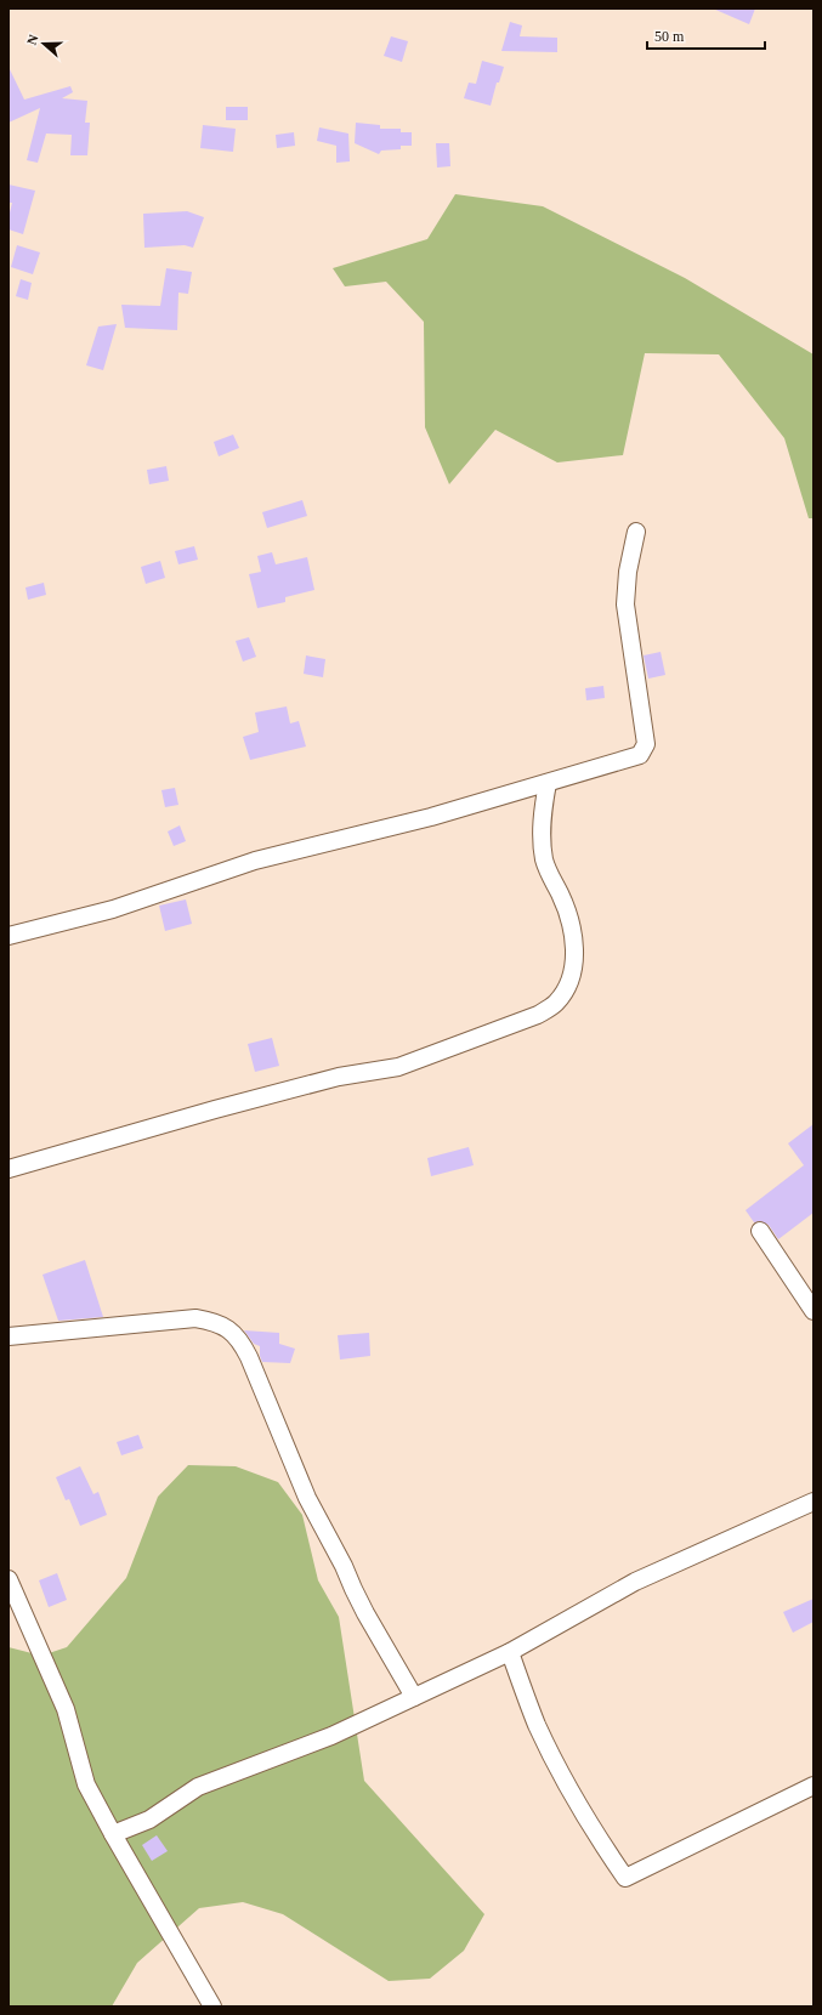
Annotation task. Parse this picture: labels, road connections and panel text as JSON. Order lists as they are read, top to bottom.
{
  "scale_bar": "50 m",
  "north": "left"
}
